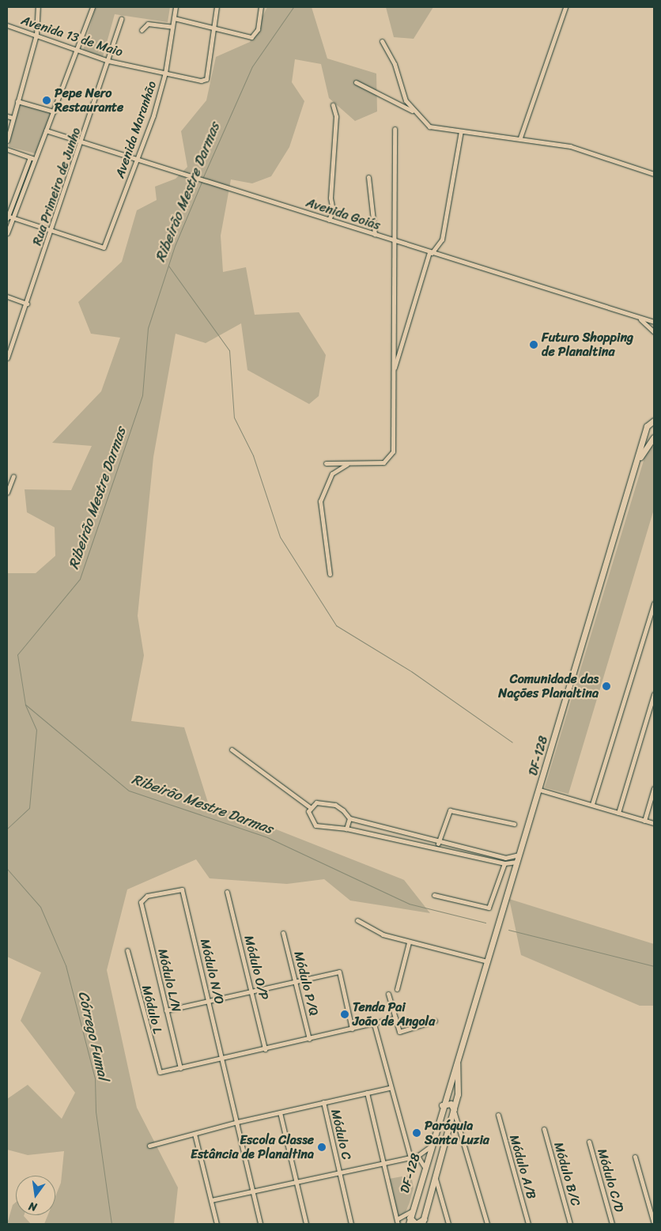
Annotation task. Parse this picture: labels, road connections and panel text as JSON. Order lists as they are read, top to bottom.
{
  "streets": {
    "main road": ["DF-128"],
    "street": [
      "Avenida 13 de Maio",
      "Avenida Maranhão",
      "Rua Primeiro de Junho",
      "Avenida Goiás",
      "Módulo O/P",
      "Módulo N/O",
      "Módulo L/N",
      "Módulo P/Q",
      "Módulo L",
      "Módulo C",
      "Módulo A/B",
      "Módulo B/C",
      "Módulo C/D"
    ]
  },
  "crossings": [
    ["Avenida 13 de Maio", "Avenida Maranhão"],
    ["Avenida 13 de Maio", "Rua Primeiro de Junho"],
    ["Avenida Maranhão", "Rua Primeiro de Junho"],
    ["Avenida Maranhão", "Avenida Goiás"],
    ["Rua Primeiro de Junho", "Avenida Goiás"],
    ["Módulo N/O", "Módulo L/N"],
    ["Módulo L/N", "Módulo L"]
  ],
  "water": ["Ribeirão Mestre Darmas", "Córrego Fumal"],
  "places": [
    "Pepe Nero Restaurante",
    "Futuro Shopping de Planaltina",
    "Comunidade das Nações Planaltina",
    "Tenda Pai João de Angola",
    "Paróquia Santa Luzia",
    "Escola Classe Estância de Planaltina"
  ],
  "north": "bottom"
}
